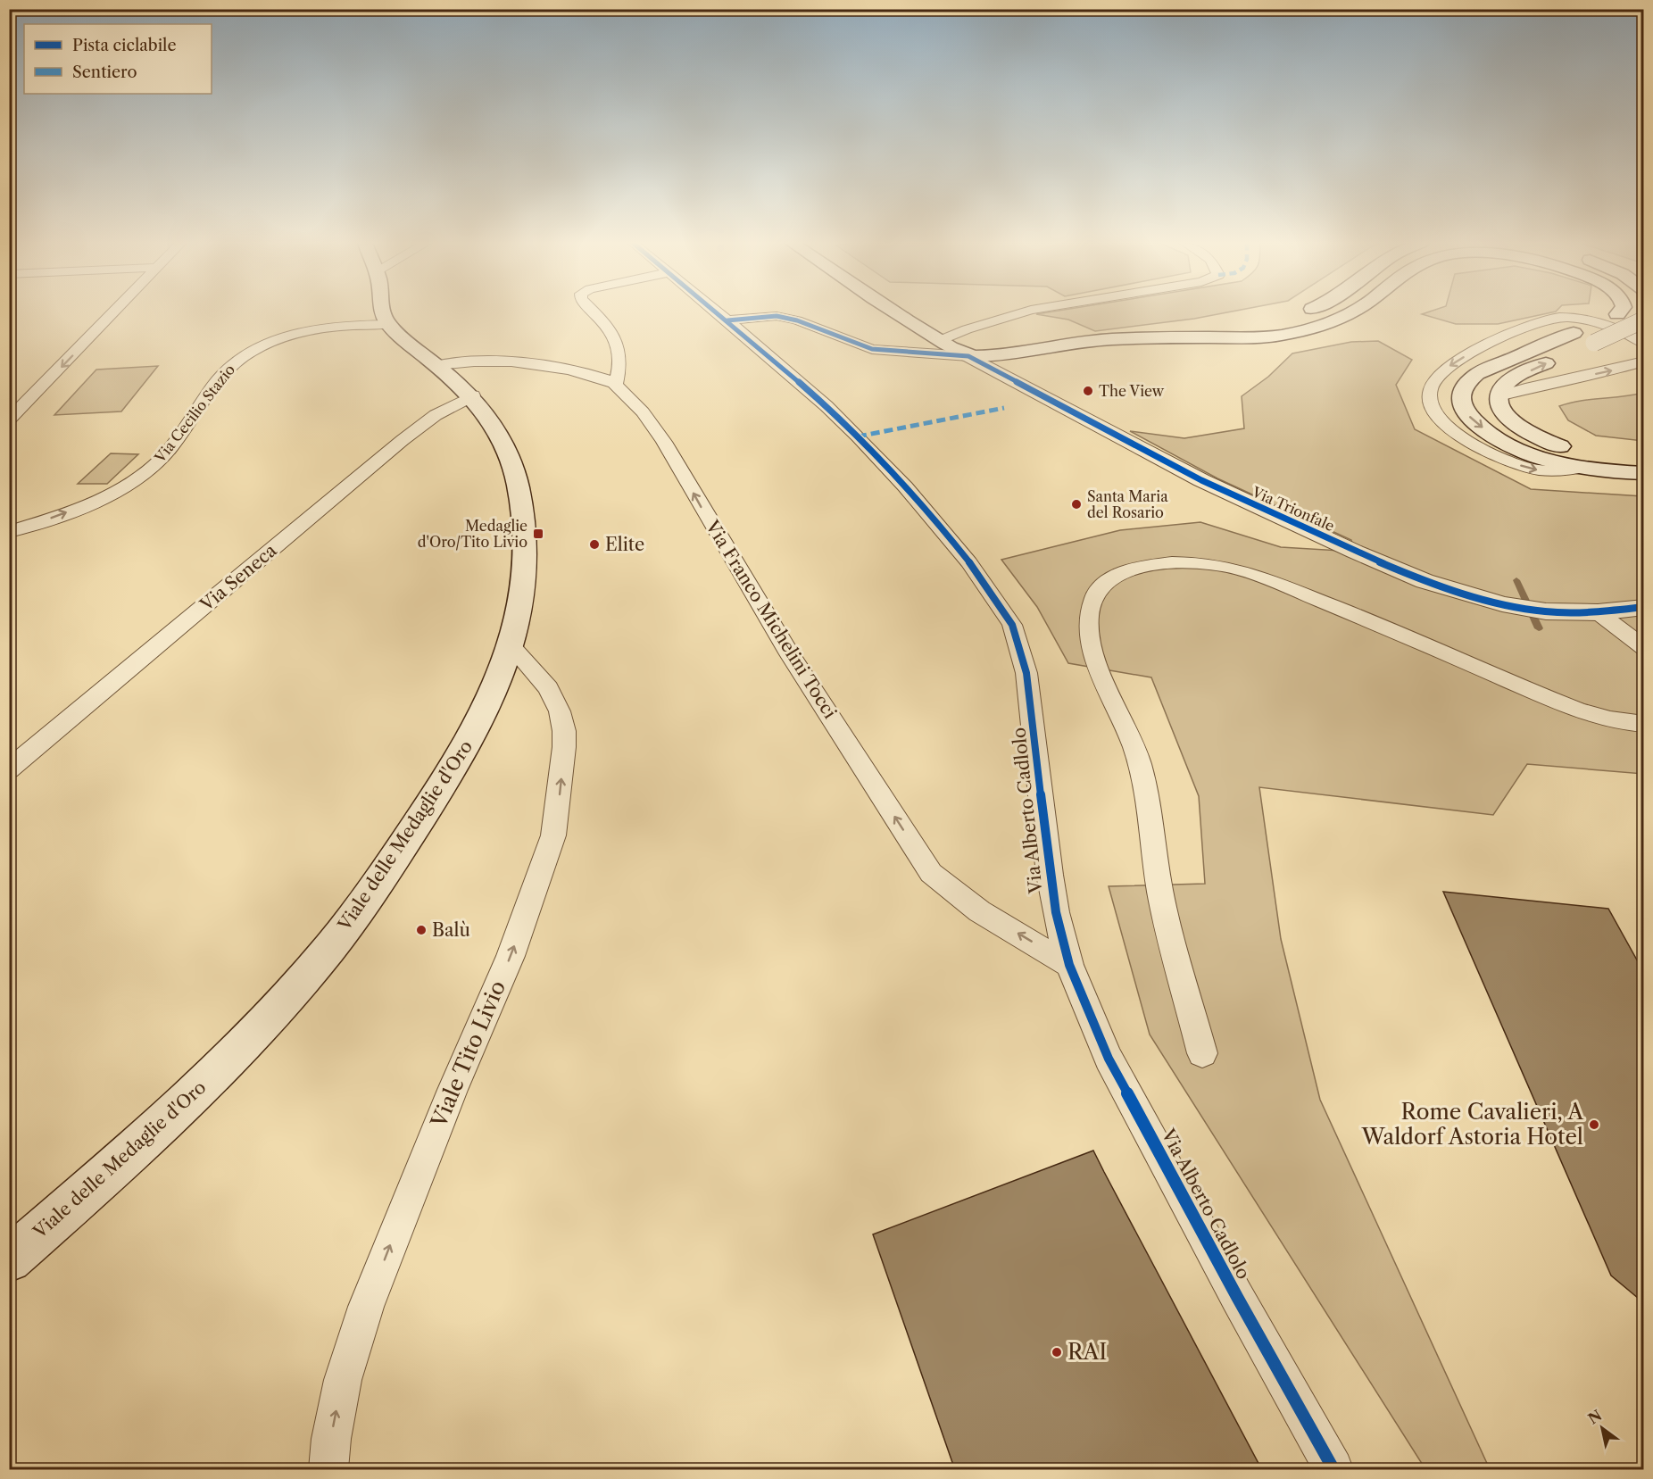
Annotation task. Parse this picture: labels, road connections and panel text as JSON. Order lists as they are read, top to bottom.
{
  "streets": {
    "main road": ["Via Trionfale", "Viale delle Medaglie d'Oro"],
    "street": [
      "Via Cecilio Stazio",
      "Via Seneca",
      "Via Franco Michelini Tocci",
      "Via Alberto Cadlolo",
      "Viale Tito Livio"
    ]
  },
  "crossings": [
    ["Via Cecilio Stazio", "Viale delle Medaglie d'Oro"],
    ["Via Seneca", "Viale delle Medaglie d'Oro"],
    ["Via Franco Michelini Tocci", "Via Alberto Cadlolo"],
    ["Viale delle Medaglie d'Oro", "Viale Tito Livio"]
  ],
  "one_way": ["Via Franco Michelini Tocci", "Viale Tito Livio"],
  "places": {
    "other": [
      "The View",
      "Santa Maria del Rosario",
      "Elite",
      "Balù",
      "Rome Cavalieri, A Waldorf Astoria Hotel",
      "RAI"
    ],
    "transit": ["Medaglie d'Oro/Tito Livio"]
  },
  "legend": ["Pista ciclabile", "Sentiero"],
  "north": "top left"
}
